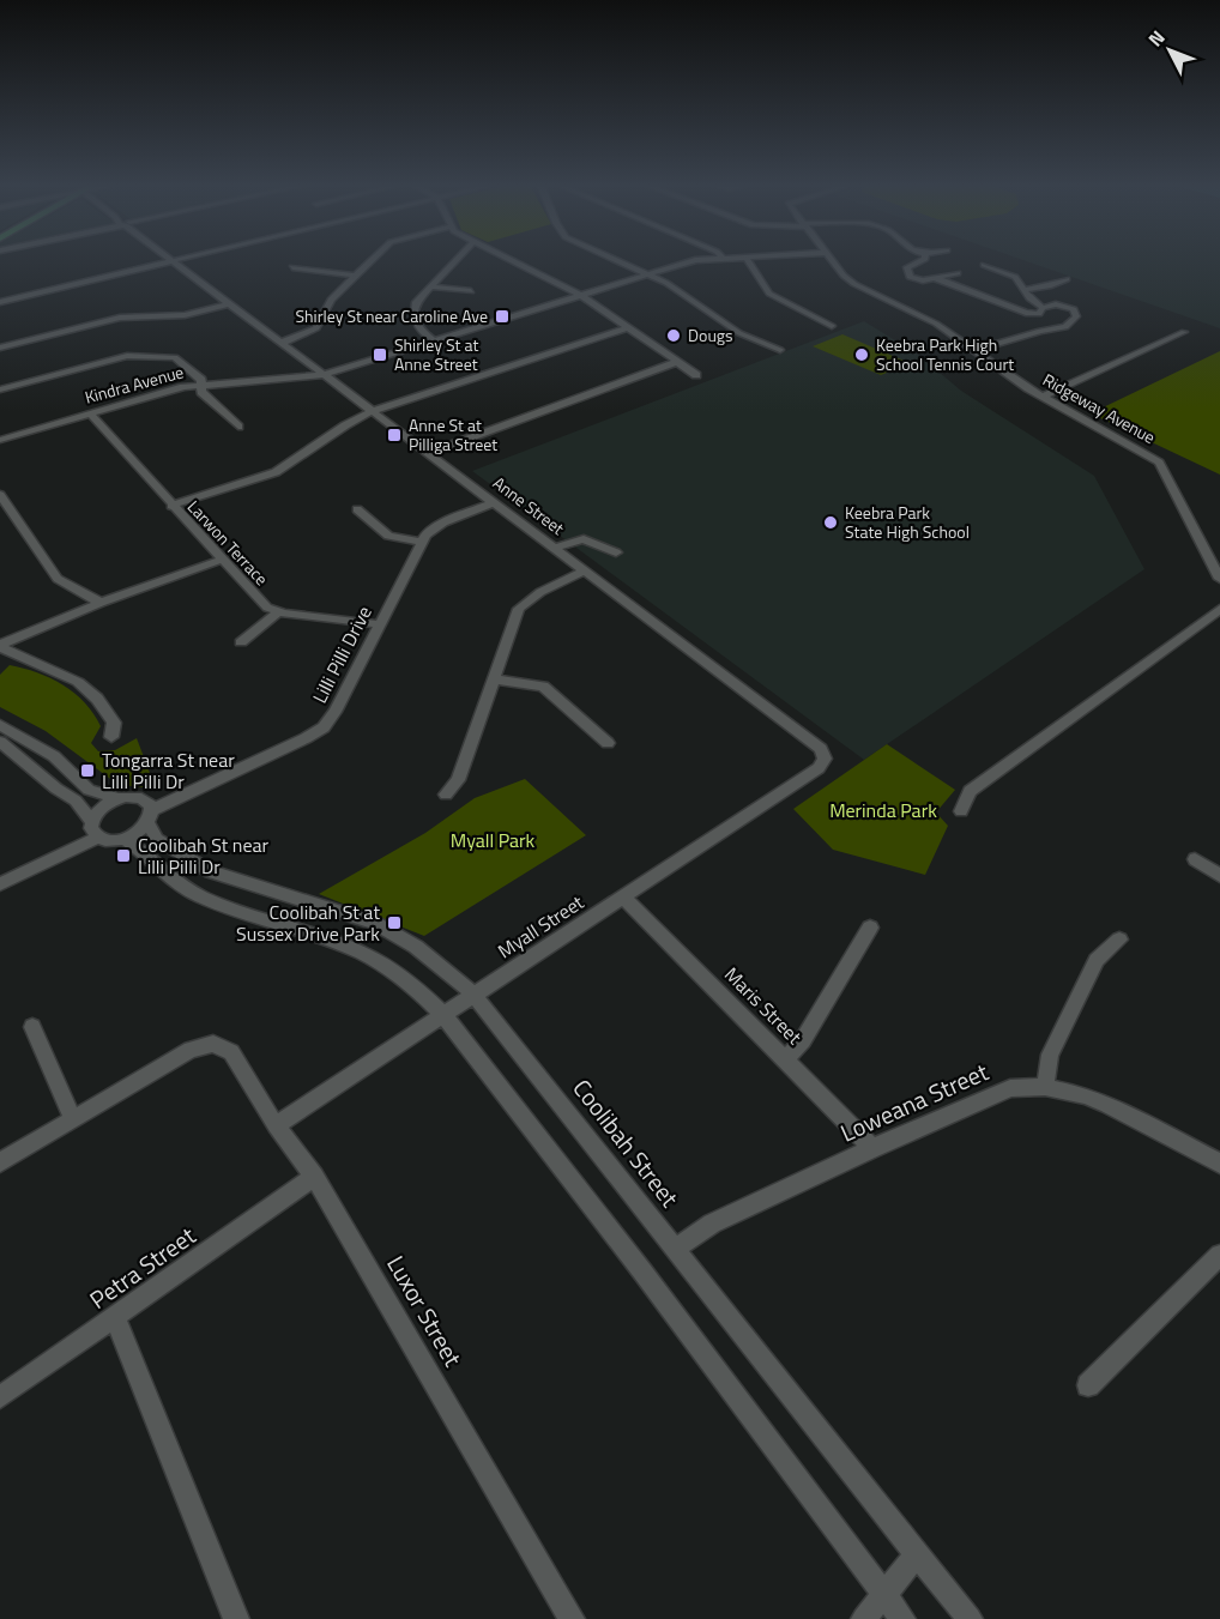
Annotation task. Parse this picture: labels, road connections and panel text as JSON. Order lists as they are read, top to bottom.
{
  "streets": {
    "street": [
      "Kindra Avenue",
      "Ridgeway Avenue",
      "Anne Street",
      "Larwon Terrace",
      "Lilli Pilli Drive",
      "Myall Street",
      "Maris Street",
      "Loweana Street",
      "Coolibah Street",
      "Petra Street",
      "Luxor Street"
    ]
  },
  "crossings": [
    ["Kindra Avenue", "Anne Street"],
    ["Kindra Avenue", "Larwon Terrace"],
    ["Anne Street", "Lilli Pilli Drive"],
    ["Anne Street", "Myall Street"],
    ["Lilli Pilli Drive", "Coolibah Street"],
    ["Myall Street", "Maris Street"],
    ["Myall Street", "Coolibah Street"],
    ["Myall Street", "Luxor Street"],
    ["Maris Street", "Loweana Street"],
    ["Loweana Street", "Coolibah Street"],
    ["Petra Street", "Luxor Street"]
  ],
  "parks": ["Merinda Park", "Myall Park"],
  "places": {
    "transit": [
      "Shirley St near Caroline Ave",
      "Shirley St at Anne Street",
      "Anne St at Pilliga Street",
      "Tongarra St near Lilli Pilli Dr",
      "Coolibah St near Lilli Pilli Dr",
      "Coolibah St at Sussex Drive Park"
    ],
    "other": ["Dougs", "Keebra Park High School Tennis Court", "Keebra Park State High School"]
  },
  "north": "top left"
}
